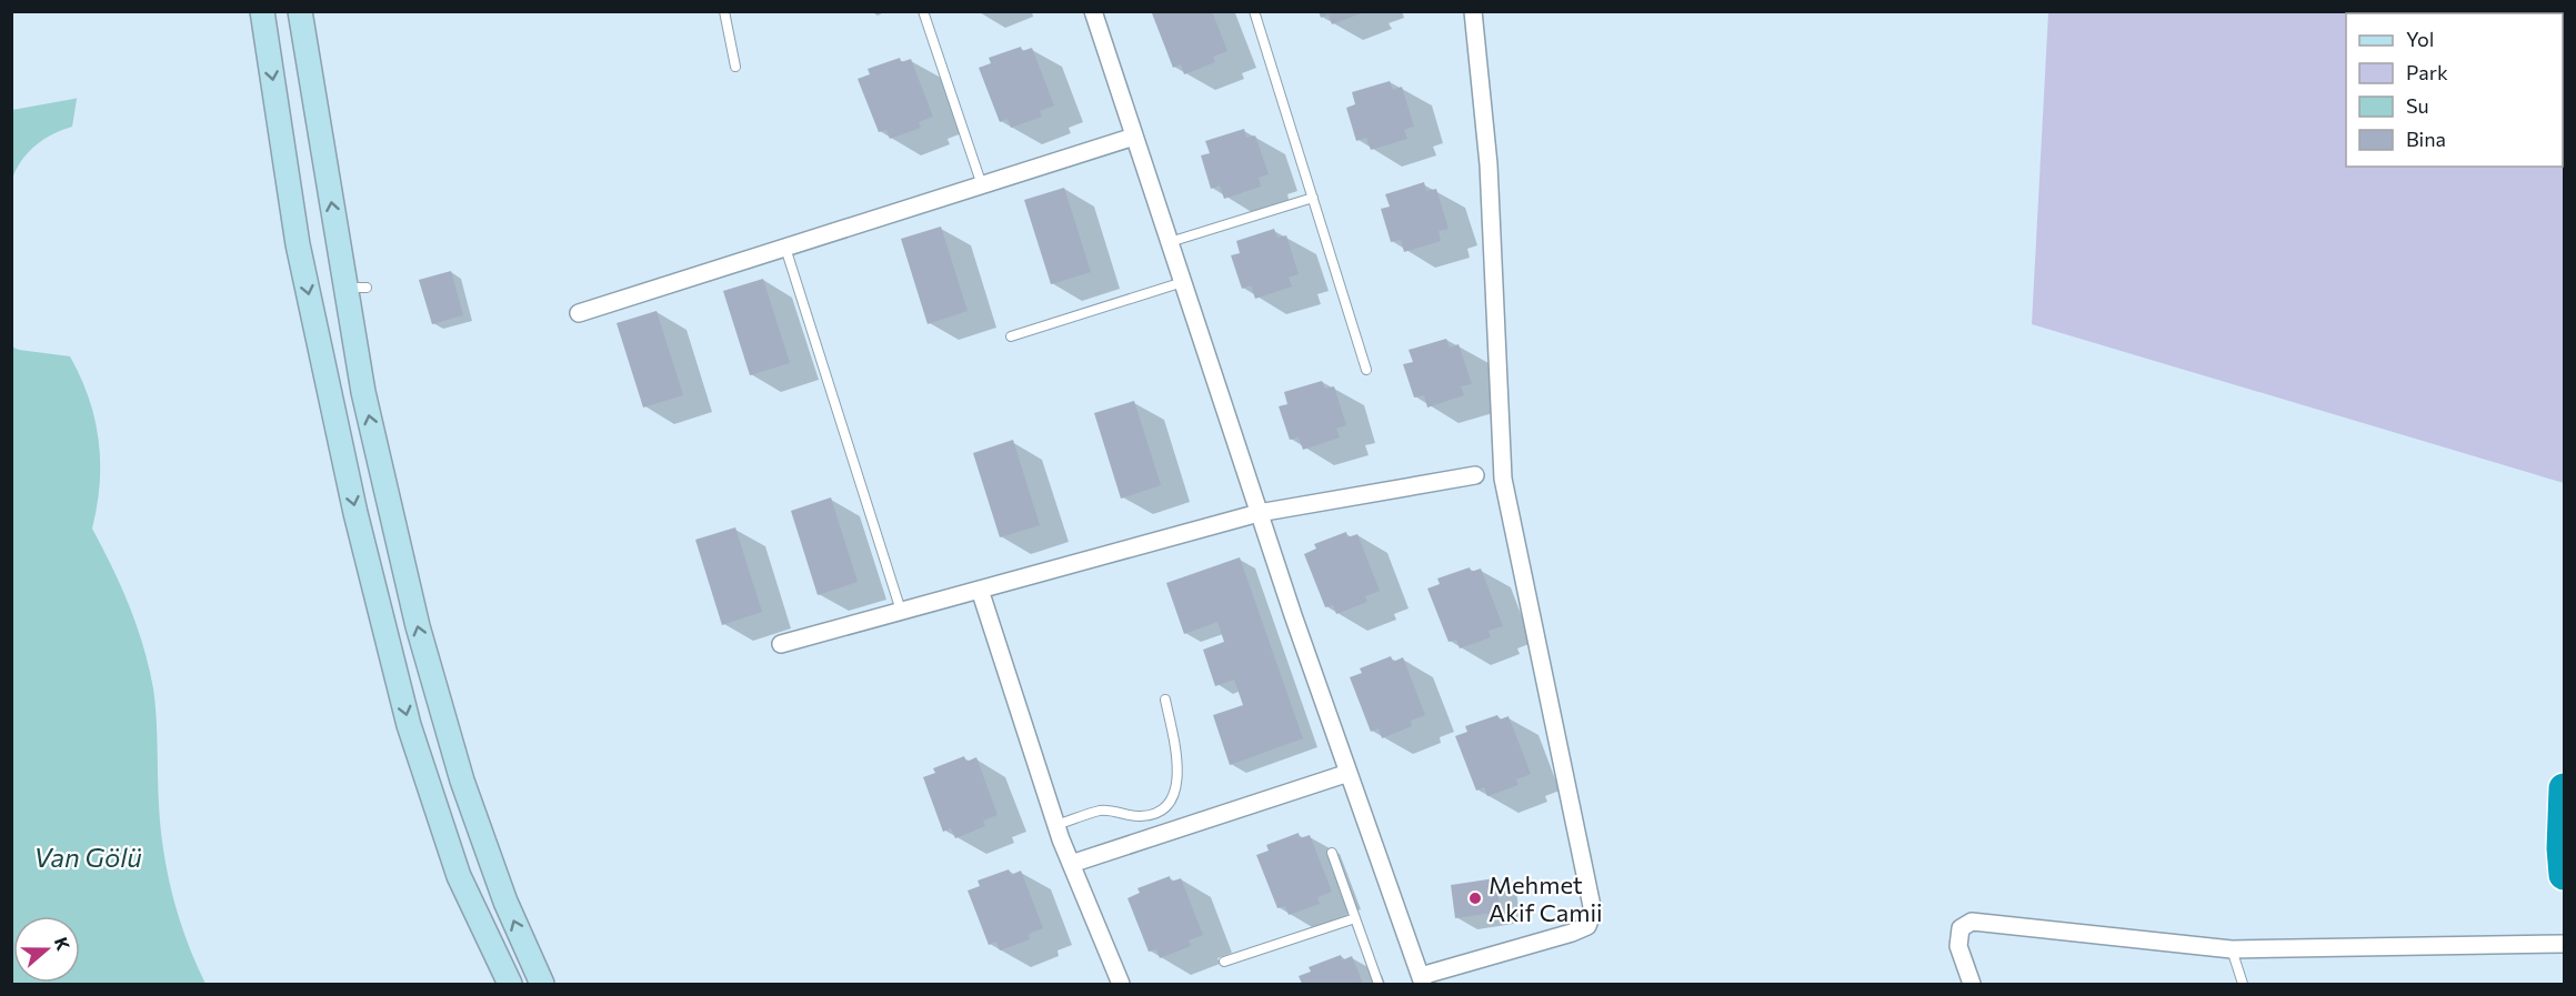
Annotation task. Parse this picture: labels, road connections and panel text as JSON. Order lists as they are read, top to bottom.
{
  "water": ["Van Gölü"],
  "places": ["Mehmet Akif Camii"],
  "legend": [
    "Yol",
    "Park",
    "Su",
    "Bina"
  ],
  "north": "right"
}
